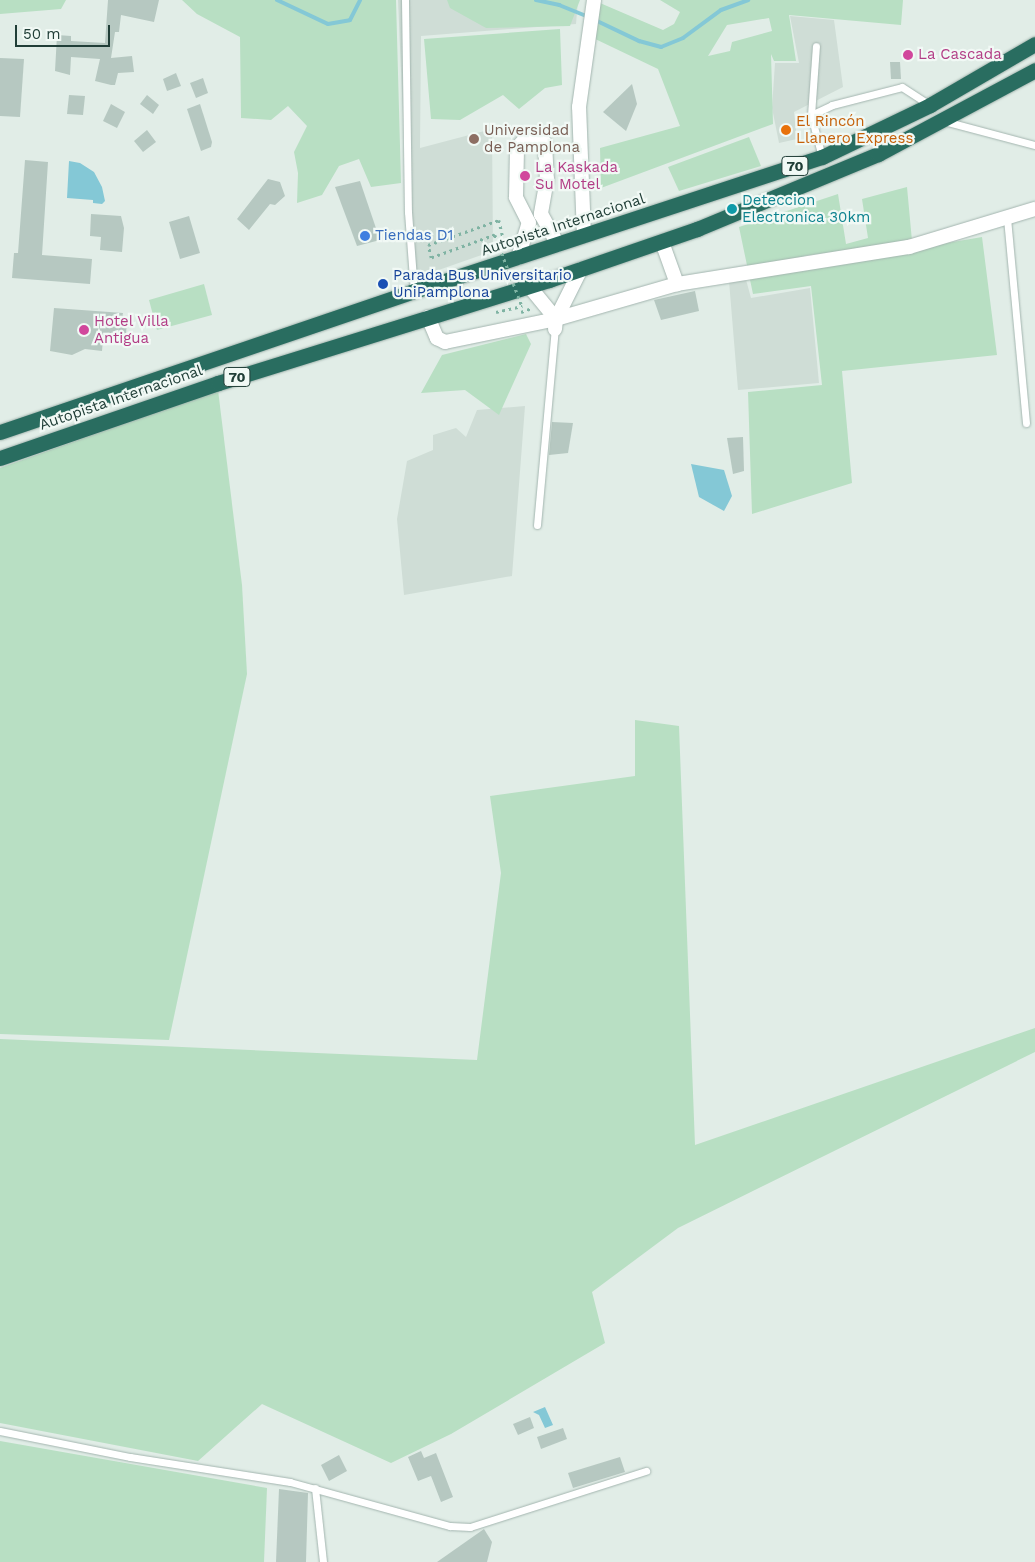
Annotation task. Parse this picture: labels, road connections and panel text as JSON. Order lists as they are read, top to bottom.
{
  "streets": {
    "highway": ["70", "Autopista Internacional"]
  },
  "places": [
    "La Cascada",
    "El Rincón Llanero Express",
    "Universidad de Pamplona",
    "La Kaskada Su Motel",
    "Deteccion Electronica 30km",
    "Tiendas D1",
    "Parada Bus Universitario UniPamplona",
    "Hotel Villa Antigua"
  ],
  "scale_bar": "50 m"
}
